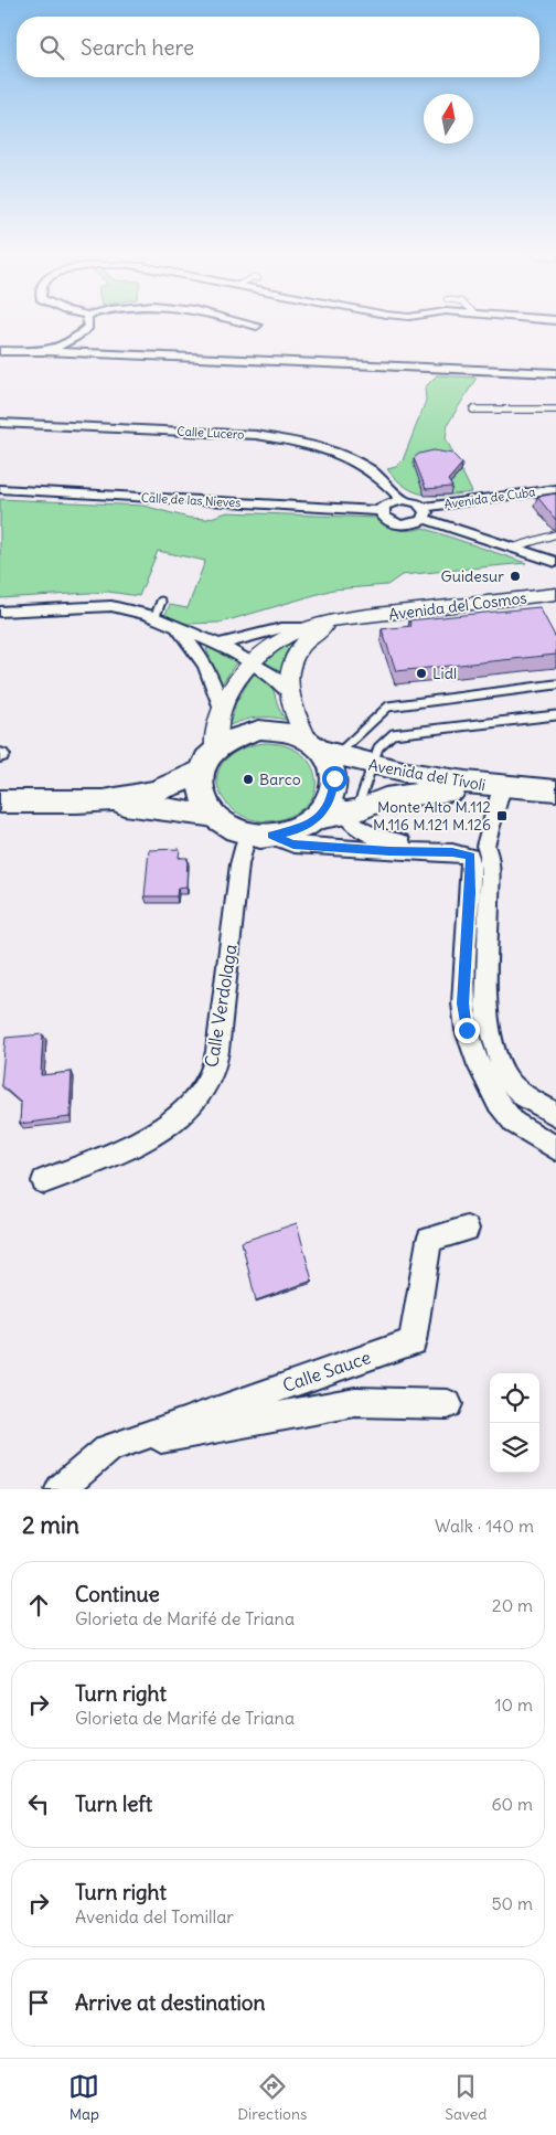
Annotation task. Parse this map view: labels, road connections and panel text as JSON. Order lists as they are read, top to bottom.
{
  "streets": {
    "main road": ["Avenida del Tívoli"],
    "street": [
      "Calle Lucero",
      "Avenida de Cuba",
      "Calle de las Nieves",
      "Avenida del Cosmos",
      "Calle Verdolaga",
      "Calle Sauce"
    ]
  },
  "crossings": [
    ["Avenida de Cuba", "Calle de las Nieves"],
    ["Avenida del Tívoli", "Calle Verdolaga"]
  ],
  "places": {
    "other": ["Guidesur", "Lidl", "Barco"],
    "transit": ["Monte Alto M.112 M.116 M.121 M.126"]
  },
  "north": "top",
  "page": {
    "search": "Search here",
    "heading": ["2 min", "Walk · 140 m"],
    "list": [
      ["Continue", "Glorieta de Marifé de Triana", "20 m"],
      ["Turn right", "Glorieta de Marifé de Triana", "10 m"],
      ["Turn left", "60 m"],
      ["Turn right", "Avenida del Tomillar", "50 m"],
      "Arrive at destination"
    ],
    "nav": ["Map", "Directions", "Saved"]
  }
}
